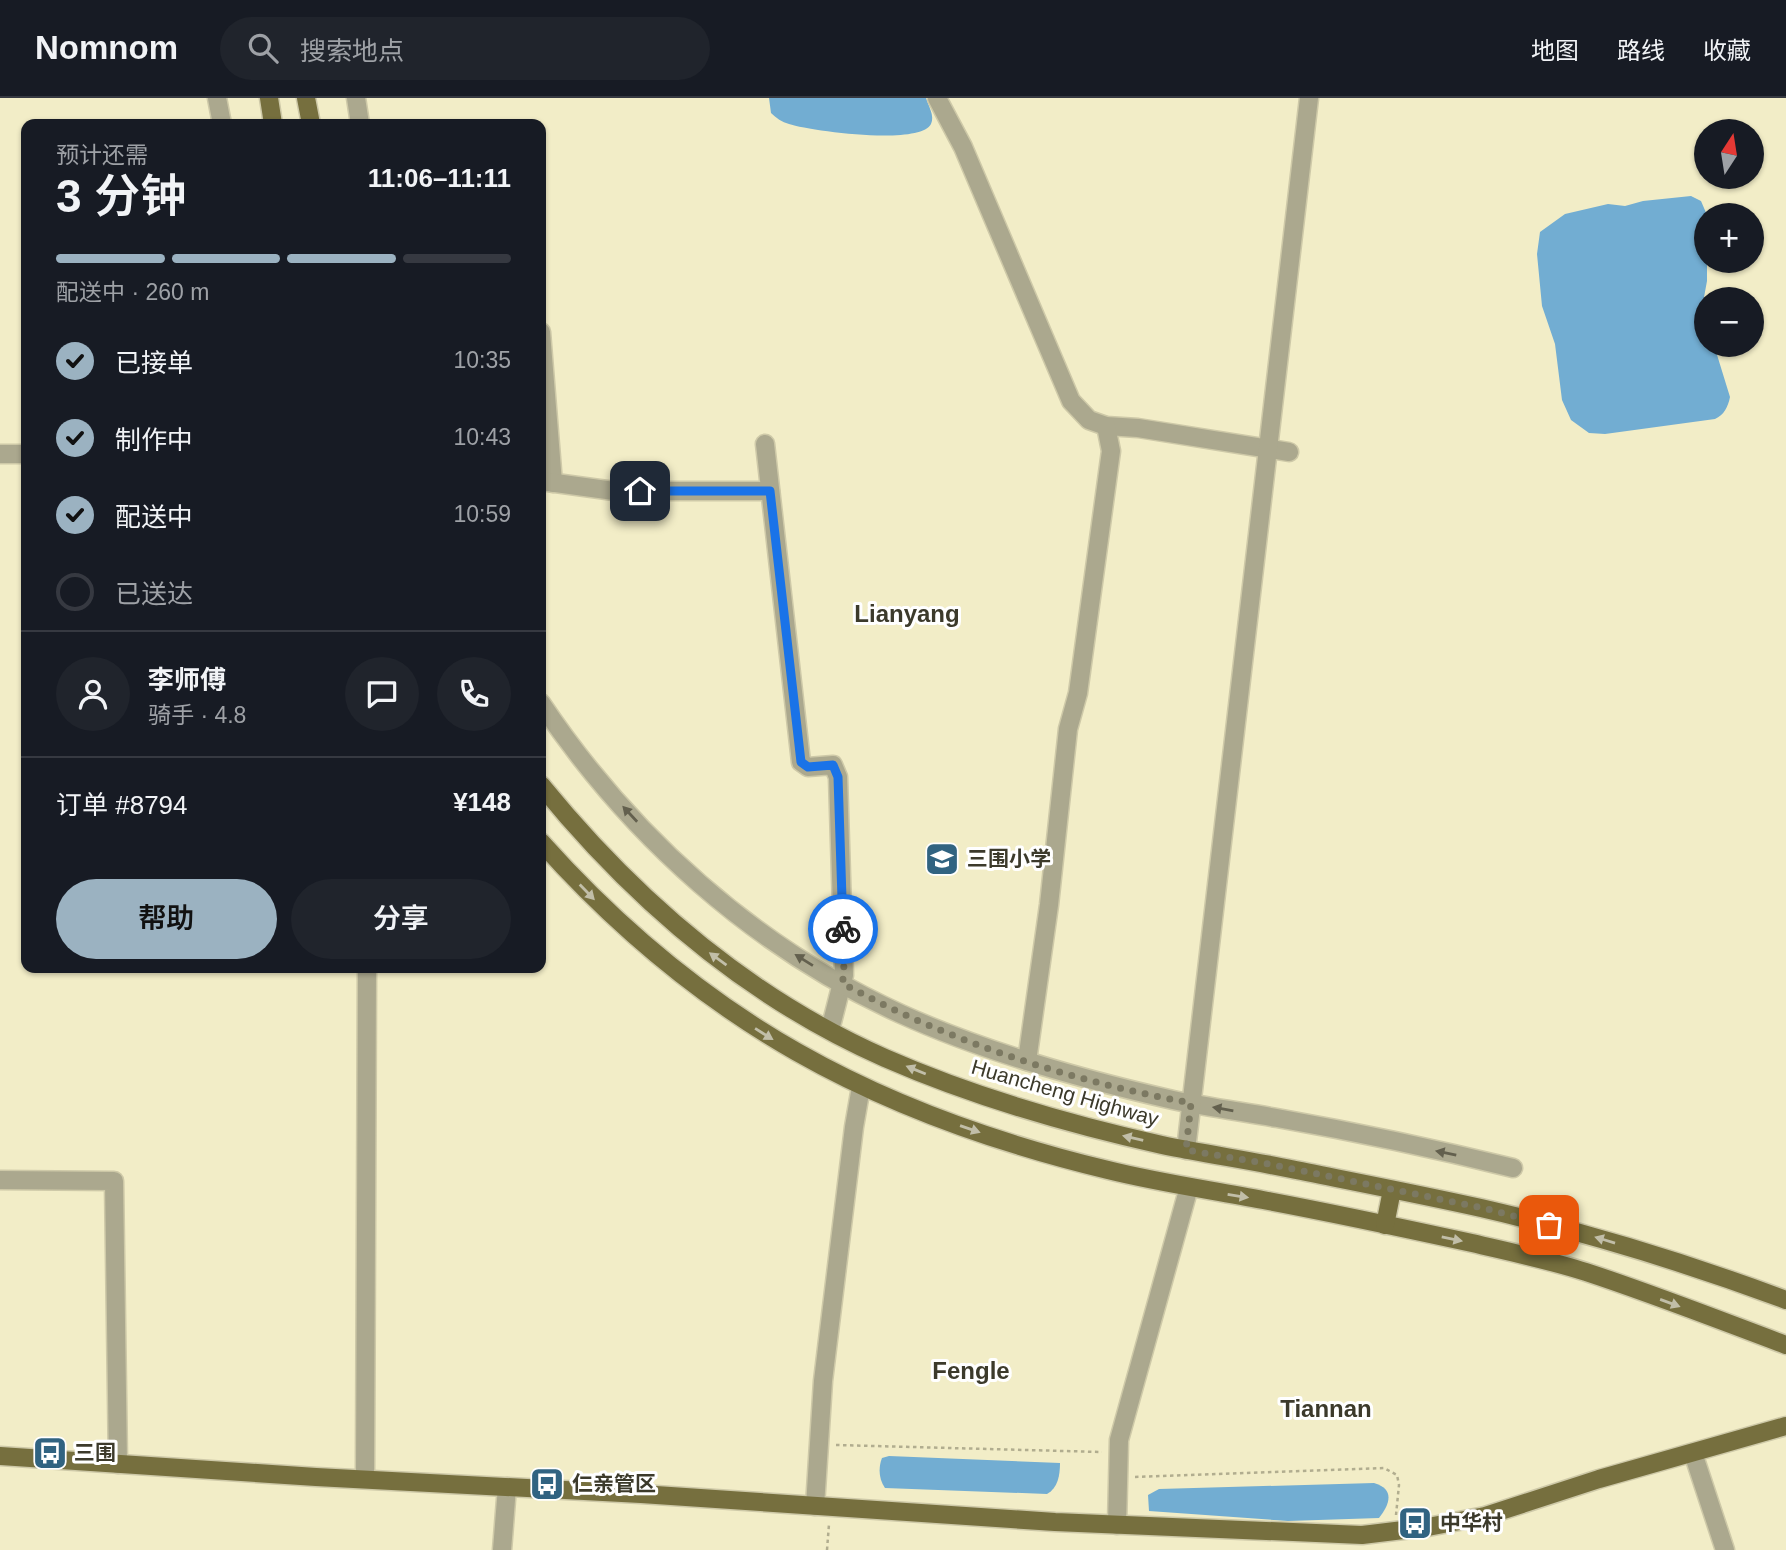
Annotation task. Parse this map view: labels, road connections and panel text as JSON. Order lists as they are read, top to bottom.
{
  "streets": {
    "main road": ["Huancheng Highway"]
  },
  "districts": ["Lianyang", "Fengle", "Tiannan"],
  "places": {
    "school or university": ["三围小学"],
    "bus stop": ["三围", "仁亲管区", "中华村"]
  },
  "north": "top",
  "page": {
    "header": "Nomnom",
    "search": "搜索地点",
    "nav": ["地图", "路线", "收藏"],
    "map_buttons": ["+", "−"],
    "heading": ["3 分钟", "预计还需", "11:06–11:11"],
    "panel": [
      "李师傅",
      "骑手 · 4.8",
      "订单 #8794",
      "¥148"
    ],
    "bar": "配送中 · 260 m",
    "list": [
      ["已接单", "10:35"],
      ["制作中", "10:43"],
      ["配送中", "10:59"],
      "已送达"
    ],
    "buttons": ["帮助", "分享"]
  }
}
